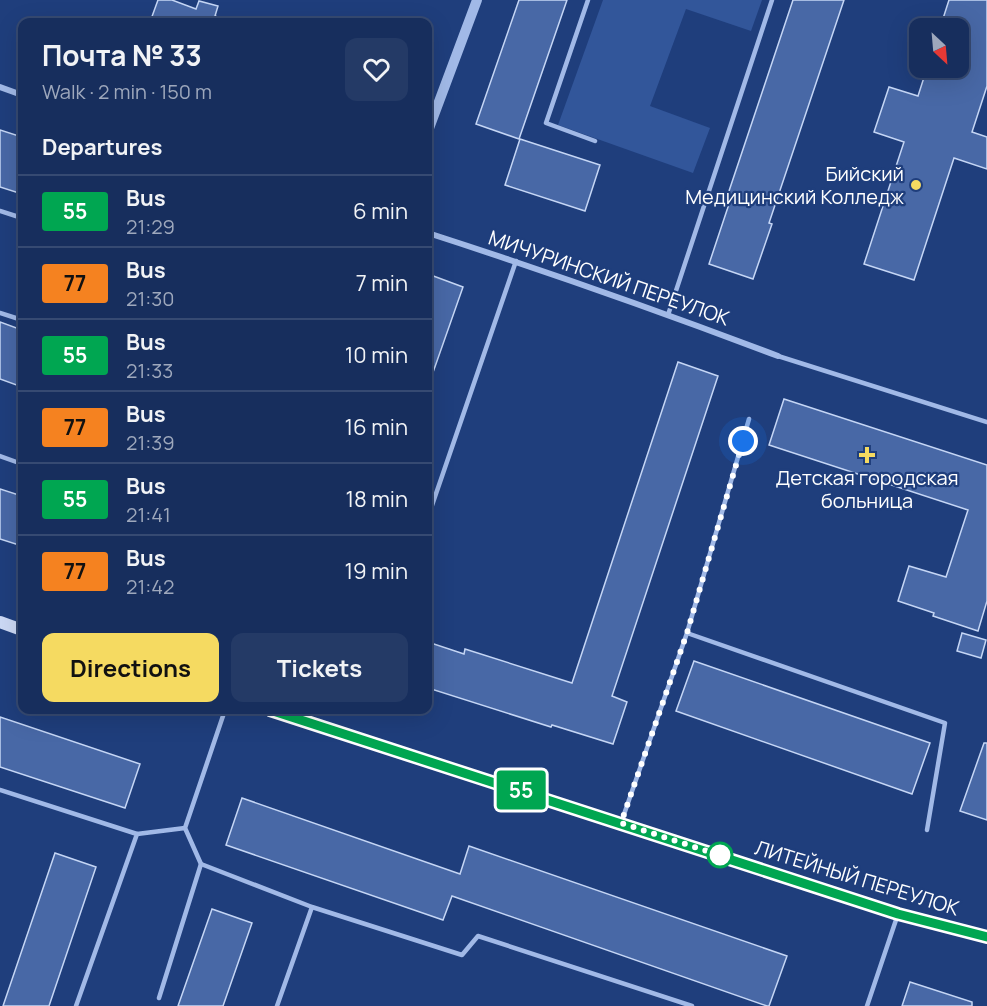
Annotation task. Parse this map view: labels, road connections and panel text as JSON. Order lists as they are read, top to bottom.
{
  "streets": {
    "main road": ["ЛИТЕЙНЫЙ ПЕРЕУЛОК"],
    "street": ["МИЧУРИНСКИЙ ПЕРЕУЛОК"]
  },
  "places": {
    "other": ["Бийский Медицинский Колледж"],
    "health": ["Детская городская больница"]
  },
  "lines": ["bus line 55"],
  "north": "bottom right",
  "page": {
    "on_map": "55",
    "heading": [
      ["Почта № 33", "Walk · 2 min · 150 m"],
      "Departures"
    ],
    "list": [
      {
        "mark": "55",
        "name": "Bus",
        "note": "21:29",
        "value": "6 min"
      },
      {
        "mark": "77",
        "name": "Bus",
        "note": "21:30",
        "value": "7 min"
      },
      {
        "mark": "55",
        "name": "Bus",
        "note": "21:33",
        "value": "10 min"
      },
      {
        "mark": "77",
        "name": "Bus",
        "note": "21:39",
        "value": "16 min"
      },
      {
        "mark": "55",
        "name": "Bus",
        "note": "21:41",
        "value": "18 min"
      },
      {
        "mark": "77",
        "name": "Bus",
        "note": "21:42",
        "value": "19 min"
      }
    ],
    "buttons": ["Directions", "Tickets"]
  }
}
